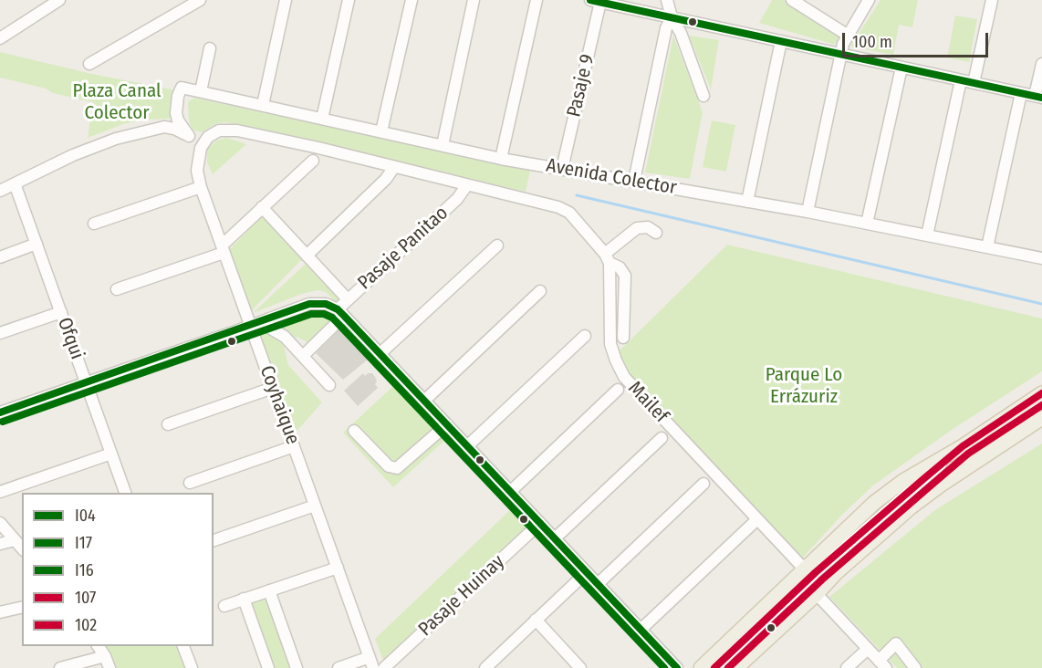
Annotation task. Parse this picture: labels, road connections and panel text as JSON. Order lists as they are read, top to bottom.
{
  "streets": {
    "street": [
      "Pasaje 9",
      "Avenida Colector",
      "Pasaje Panitao",
      "Ofqui",
      "Mailef",
      "Coyhaique",
      "Pasaje Huinay"
    ]
  },
  "crossings": [
    ["Pasaje 9", "Avenida Colector"],
    ["Avenida Colector", "Pasaje Panitao"],
    ["Avenida Colector", "Mailef"],
    ["Avenida Colector", "Coyhaique"]
  ],
  "parks": ["Plaza Canal Colector", "Parque Lo Errázuriz"],
  "lines": [
    "transit line I16",
    "transit line I04",
    "transit line I17",
    "transit line 107",
    "transit line 102"
  ],
  "legend": [
    "I04",
    "I17",
    "I16",
    "107",
    "102"
  ],
  "scale_bar": "100 m"
}
